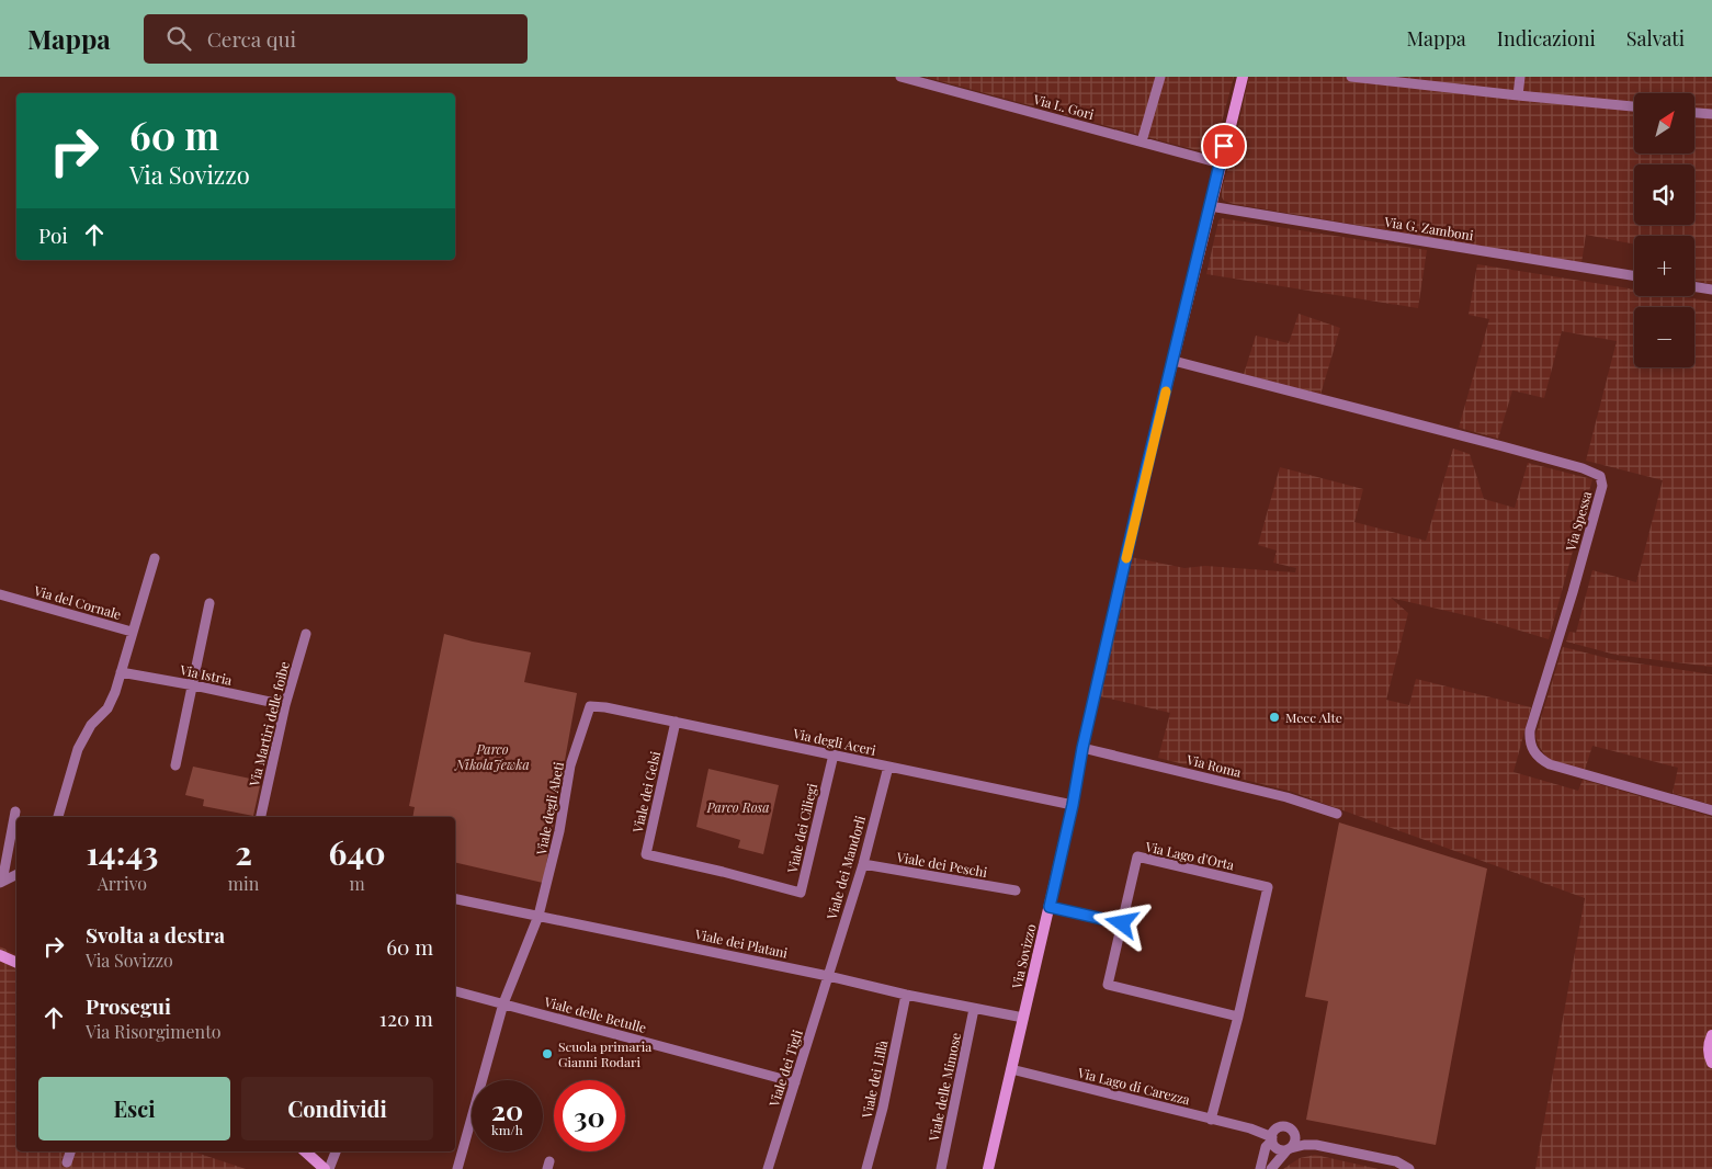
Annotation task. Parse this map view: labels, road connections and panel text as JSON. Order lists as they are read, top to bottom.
{
  "streets": {
    "street": [
      "Via L. Gori",
      "Via G. Zamboni",
      "Via Spessa",
      "Via del Cornale",
      "Via Istria",
      "Via Martiri delle foibe",
      "Via degli Aceri",
      "Via Roma",
      "Viale dei Gelsi",
      "Viale degli Abeti",
      "Viale dei Ciliegi",
      "Via Lago d'Orta",
      "Viale dei Peschi",
      "Viale dei Mandorli",
      "Viale dei Platani",
      "Via Sovizzo",
      "Viale delle Betulle",
      "Viale dei Tigli",
      "Viale dei Lillà",
      "Via Lago di Carezza",
      "Viale delle Mimose"
    ]
  },
  "crossings": [
    ["Via L. Gori", "Via Sovizzo"],
    ["Via G. Zamboni", "Via Sovizzo"],
    ["Via Spessa", "Via Sovizzo"],
    ["Via del Cornale", "Via Istria"],
    ["Via Istria", "Via Martiri delle foibe"],
    ["Via degli Aceri", "Viale dei Gelsi"],
    ["Via degli Aceri", "Viale degli Abeti"],
    ["Via degli Aceri", "Viale dei Ciliegi"],
    ["Via degli Aceri", "Viale dei Mandorli"],
    ["Via degli Aceri", "Via Sovizzo"],
    ["Via Roma", "Via Sovizzo"],
    ["Viale dei Gelsi", "Viale dei Ciliegi"],
    ["Viale degli Abeti", "Viale dei Platani"],
    ["Viale degli Abeti", "Viale delle Betulle"],
    ["Via Lago d'Orta", "Via Lago di Carezza"],
    ["Viale dei Peschi", "Viale dei Mandorli"],
    ["Viale dei Mandorli", "Viale dei Platani"],
    ["Viale dei Mandorli", "Viale dei Tigli"],
    ["Viale dei Platani", "Via Sovizzo"],
    ["Viale dei Platani", "Viale dei Tigli"],
    ["Viale dei Platani", "Viale dei Lillà"],
    ["Viale dei Platani", "Viale delle Mimose"],
    ["Via Sovizzo", "Via Lago di Carezza"],
    ["Viale delle Betulle", "Viale dei Tigli"]
  ],
  "parks": ["Parco NikolaJewka", "Parco Rosa"],
  "places": ["Mecc Alte", "Scuola primaria Gianni Rodari"],
  "north": "top right",
  "page": {
    "header": "Mappa",
    "search": "Cerca qui",
    "nav": ["Mappa", "Indicazioni", "Salvati"],
    "map_buttons": ["+", "−"],
    "turn": ["60 m", "Via Sovizzo"],
    "then": "Poi",
    "eta": [
      "14:43",
      "Arrivo",
      "2",
      "min",
      "640",
      "m"
    ],
    "list": [
      {
        "name": "Svolta a destra",
        "note": "Via Sovizzo",
        "value": "60 m"
      },
      {
        "name": "Prosegui",
        "note": "Via Risorgimento",
        "value": "120 m"
      }
    ],
    "buttons": ["Esci", "Condividi"],
    "speed": "20 km/h",
    "limit": "30"
  }
}
